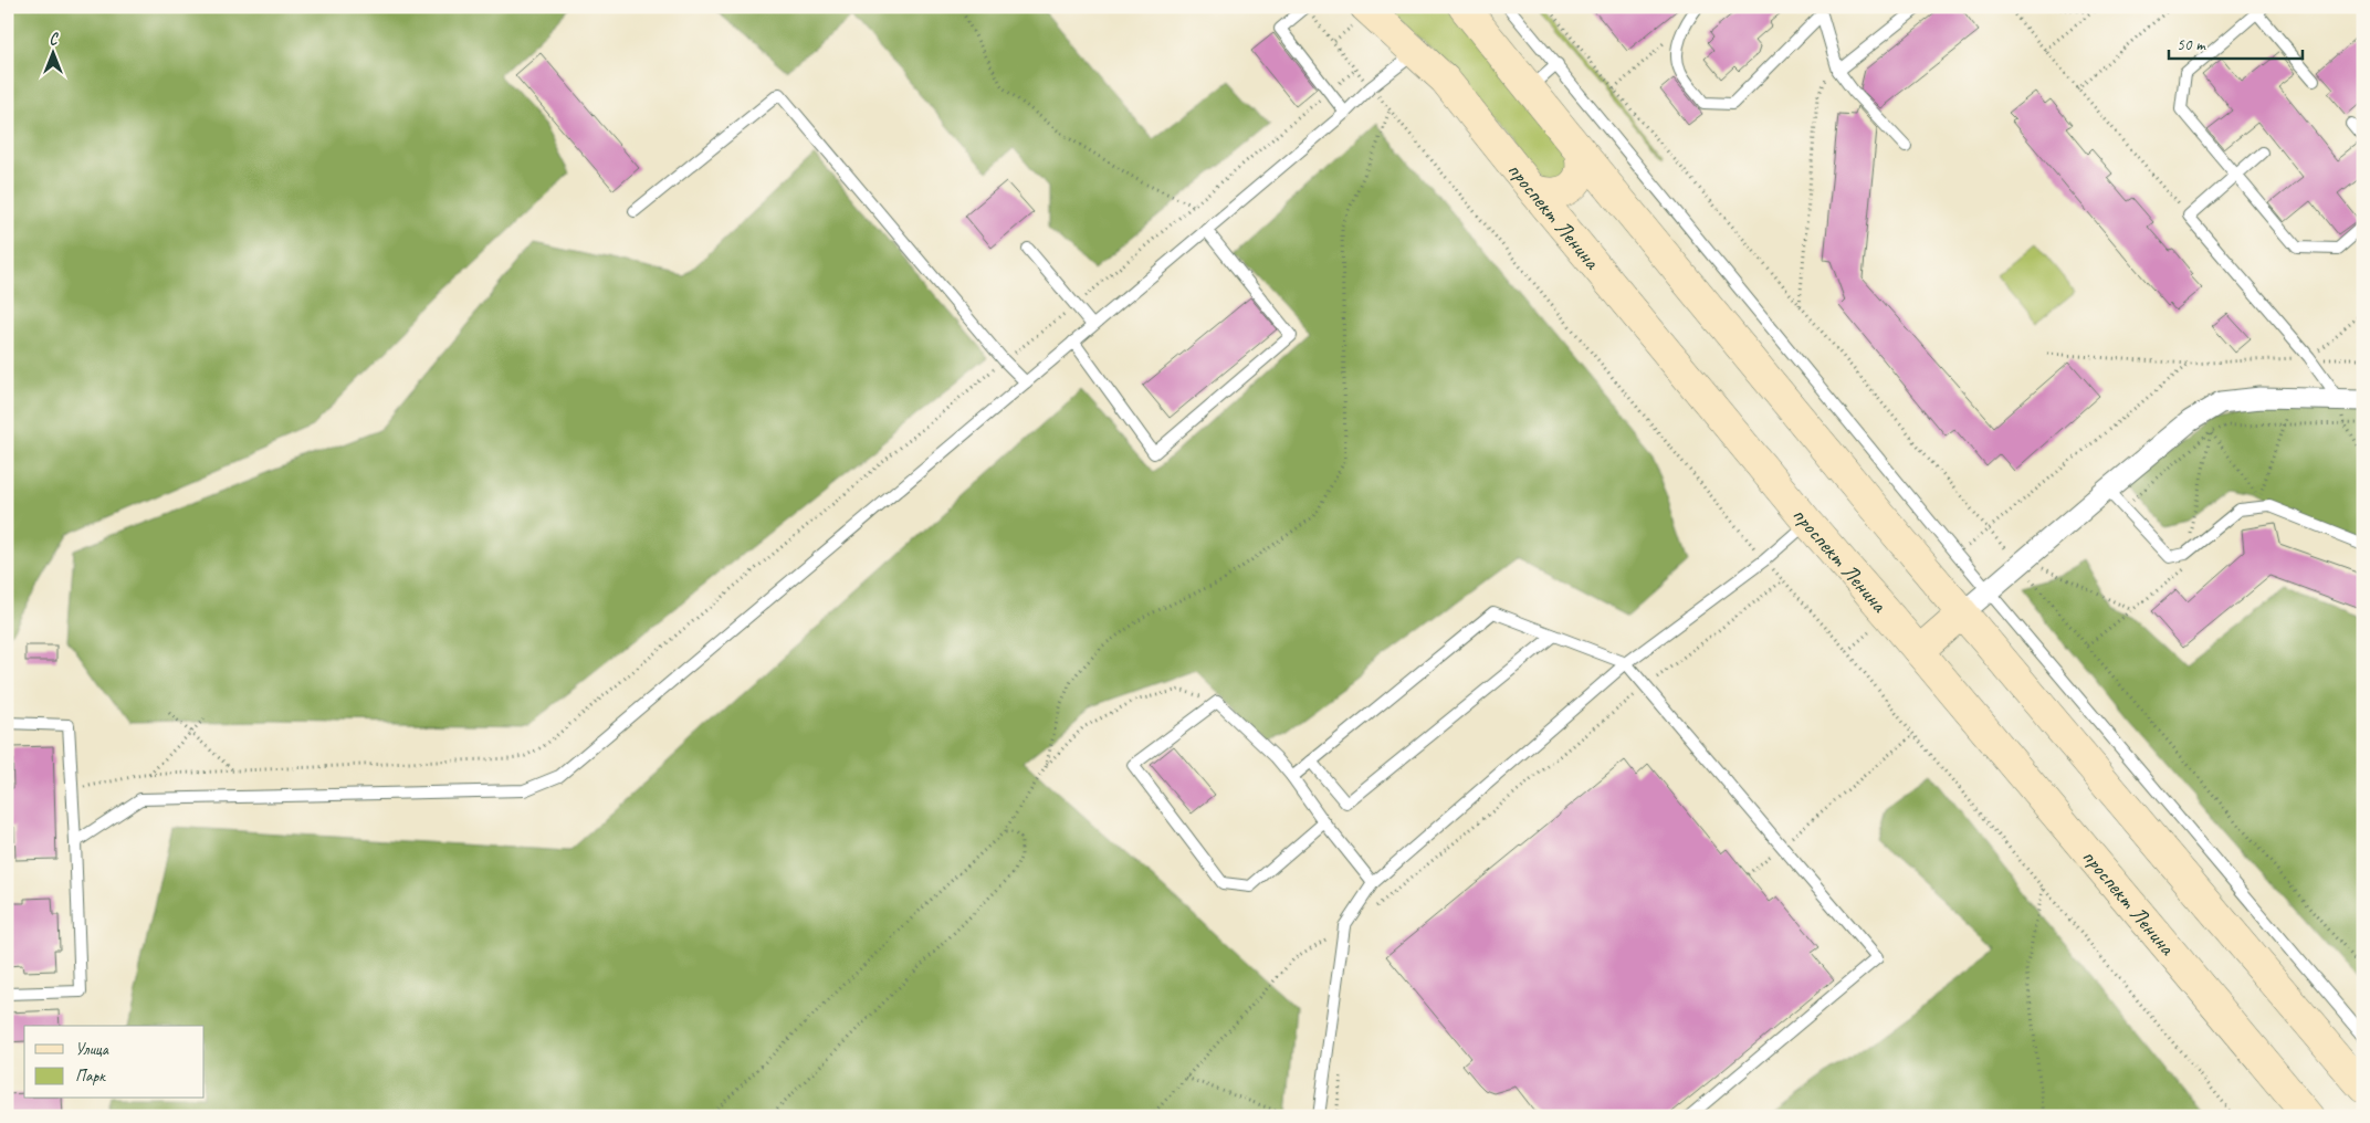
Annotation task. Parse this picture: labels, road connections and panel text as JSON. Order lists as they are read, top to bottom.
{
  "streets": {
    "main road": ["проспект Ленина"]
  },
  "legend": ["Улица", "Парк"],
  "scale_bar": "50 m",
  "north": "top"
}
